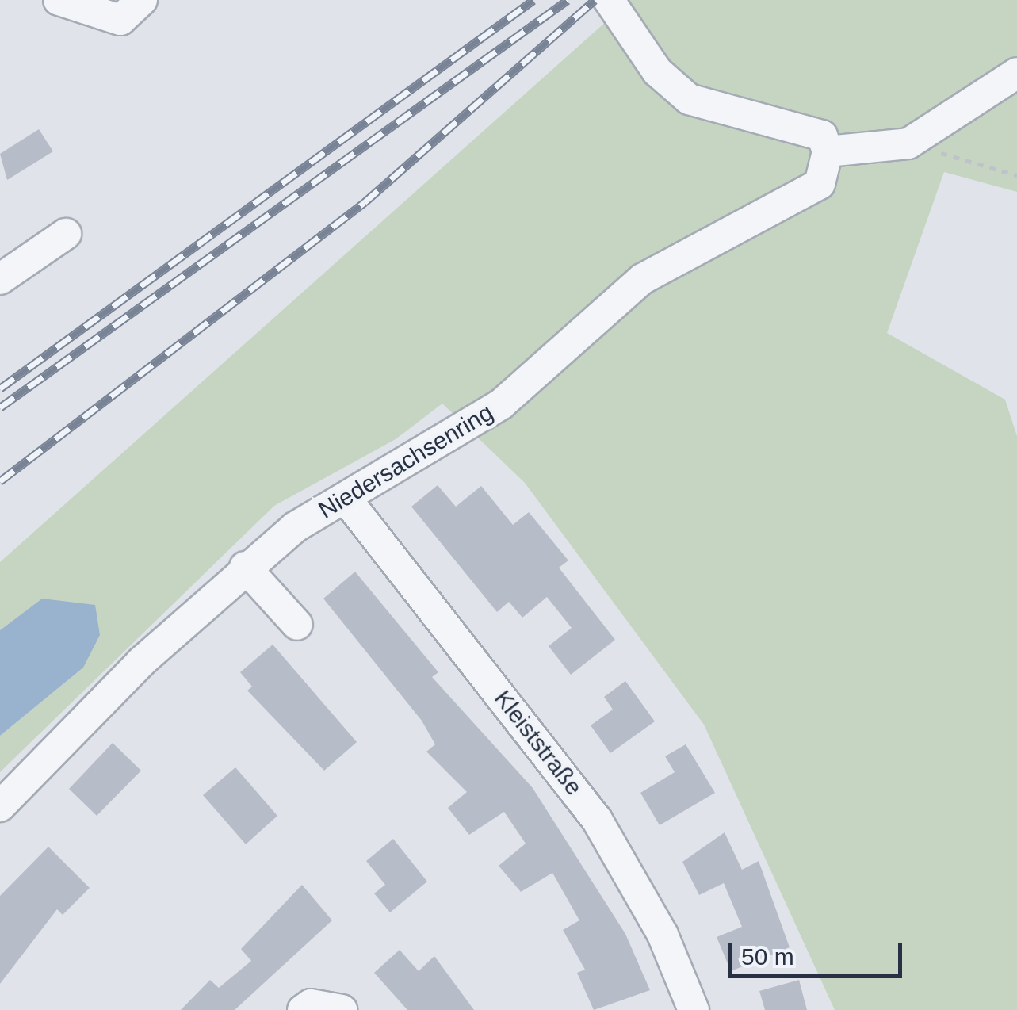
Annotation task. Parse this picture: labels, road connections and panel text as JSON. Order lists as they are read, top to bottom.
{
  "streets": {
    "street": ["Niedersachsenring", "Kleiststraße"]
  },
  "crossings": [
    ["Niedersachsenring", "Kleiststraße"]
  ],
  "scale_bar": "50 m"
}
